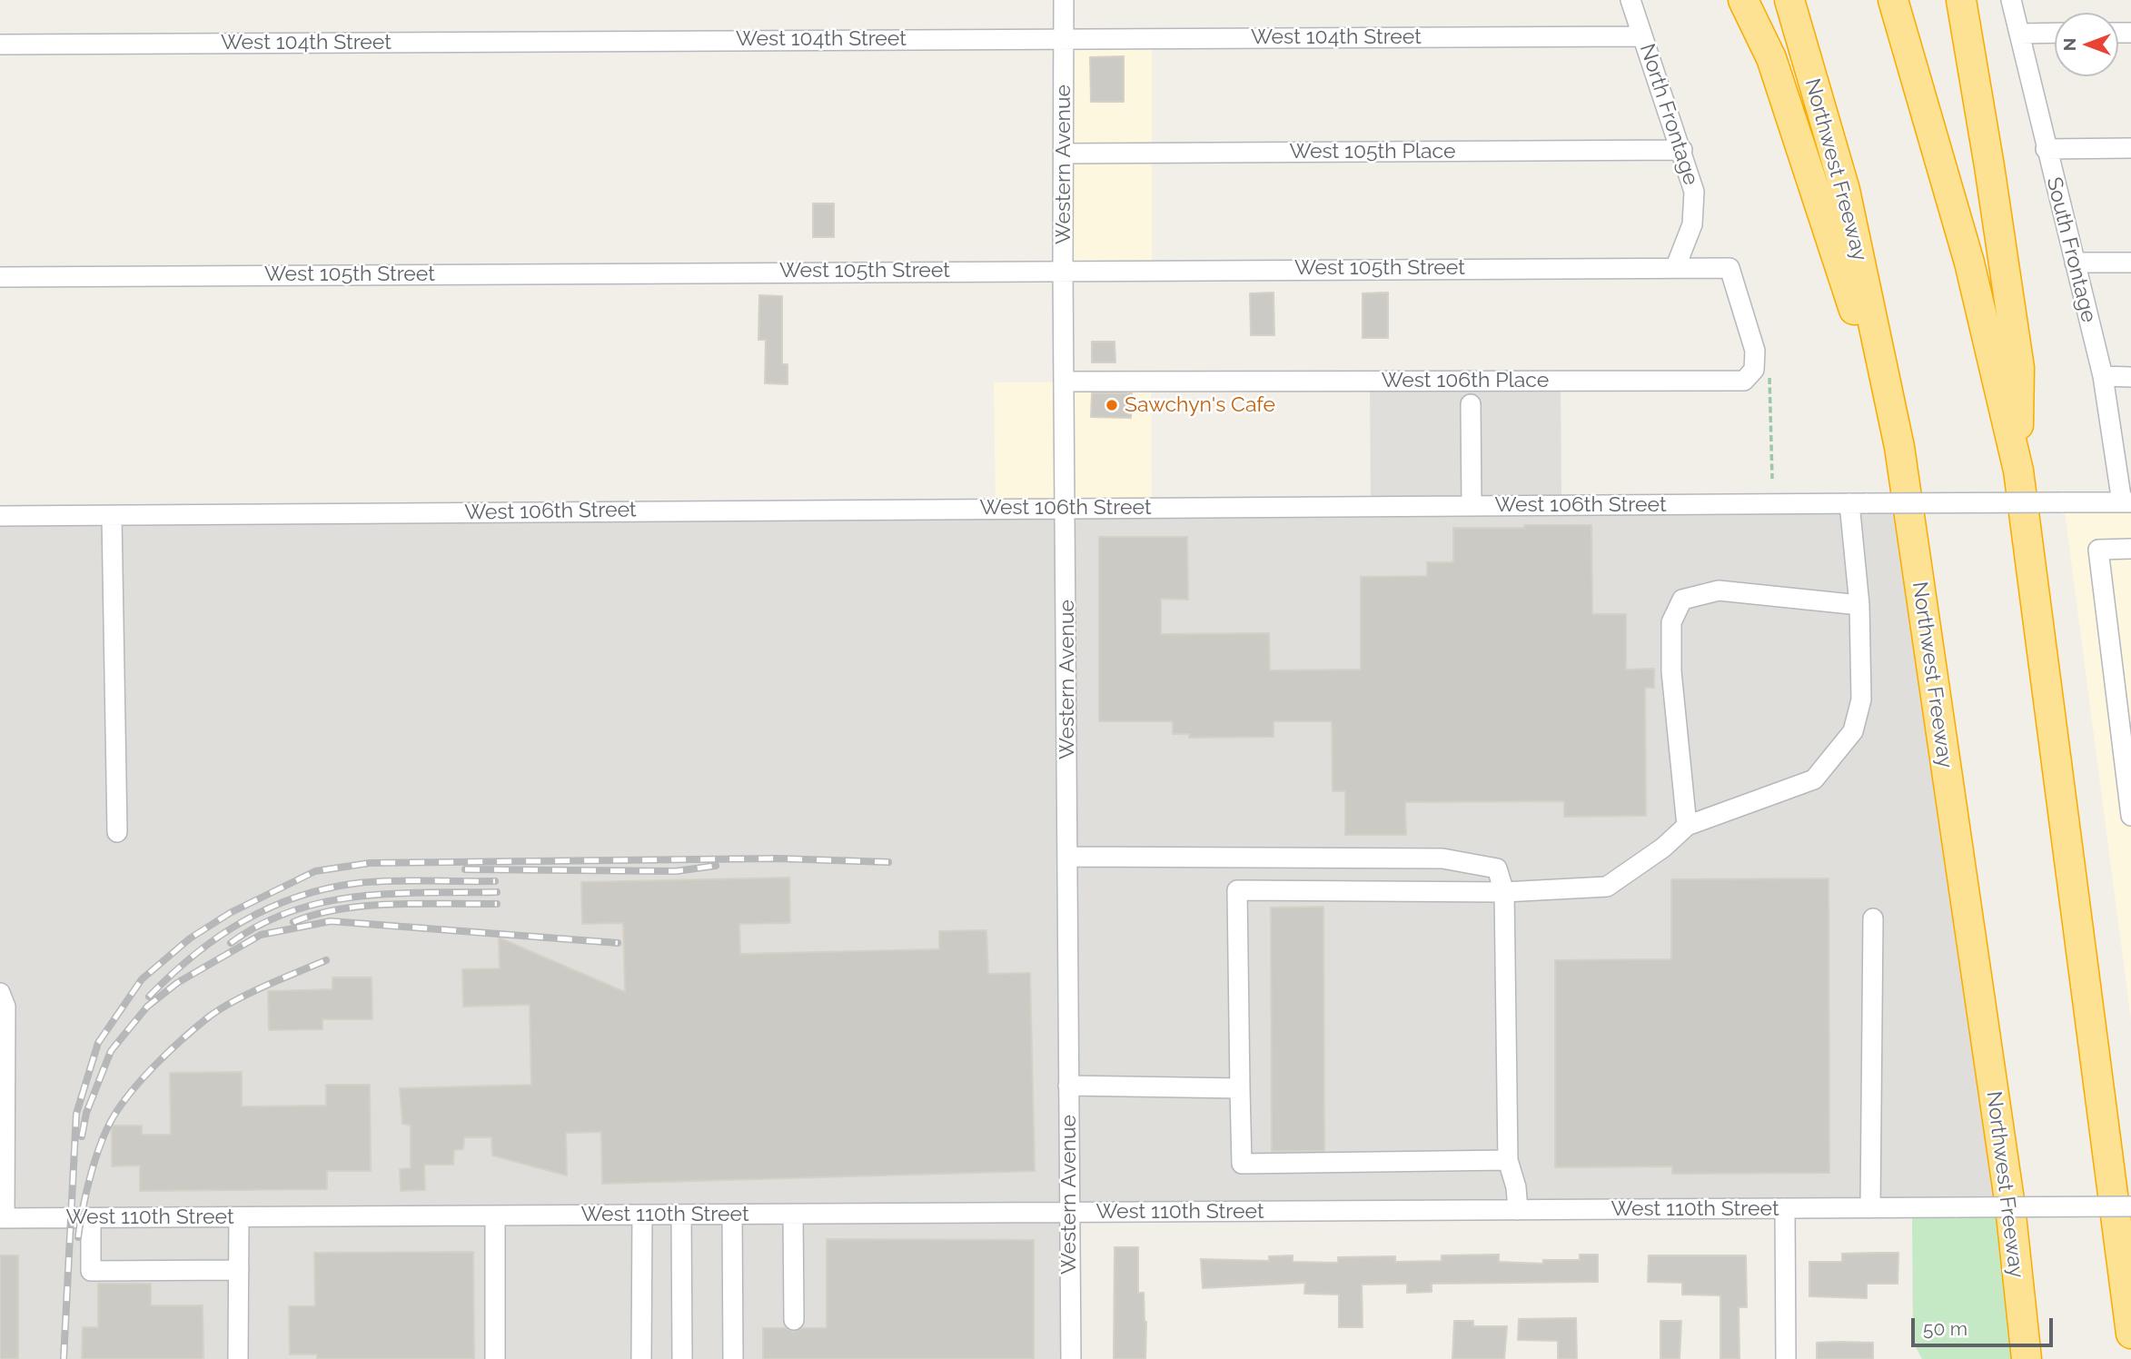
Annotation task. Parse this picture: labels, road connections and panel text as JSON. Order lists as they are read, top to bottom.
{
  "streets": {
    "highway": ["Northwest Freeway"],
    "street": [
      "West 104th Street",
      "North Frontage",
      "West 105th Place",
      "Western Avenue",
      "South Frontage",
      "West 105th Street",
      "West 106th Place",
      "West 106th Street",
      "West 110th Street"
    ]
  },
  "crossings": [
    ["West 104th Street", "North Frontage"],
    ["West 104th Street", "Western Avenue"],
    ["North Frontage", "West 105th Place"],
    ["North Frontage", "West 105th Street"],
    ["West 105th Place", "Western Avenue"],
    ["Western Avenue", "West 105th Street"],
    ["Western Avenue", "West 106th Place"],
    ["Western Avenue", "West 106th Street"],
    ["Western Avenue", "West 110th Street"],
    ["South Frontage", "West 106th Street"],
    ["West 105th Street", "West 106th Place"]
  ],
  "places": ["Sawchyn's Cafe"],
  "scale_bar": "50 m",
  "north": "left"
}
